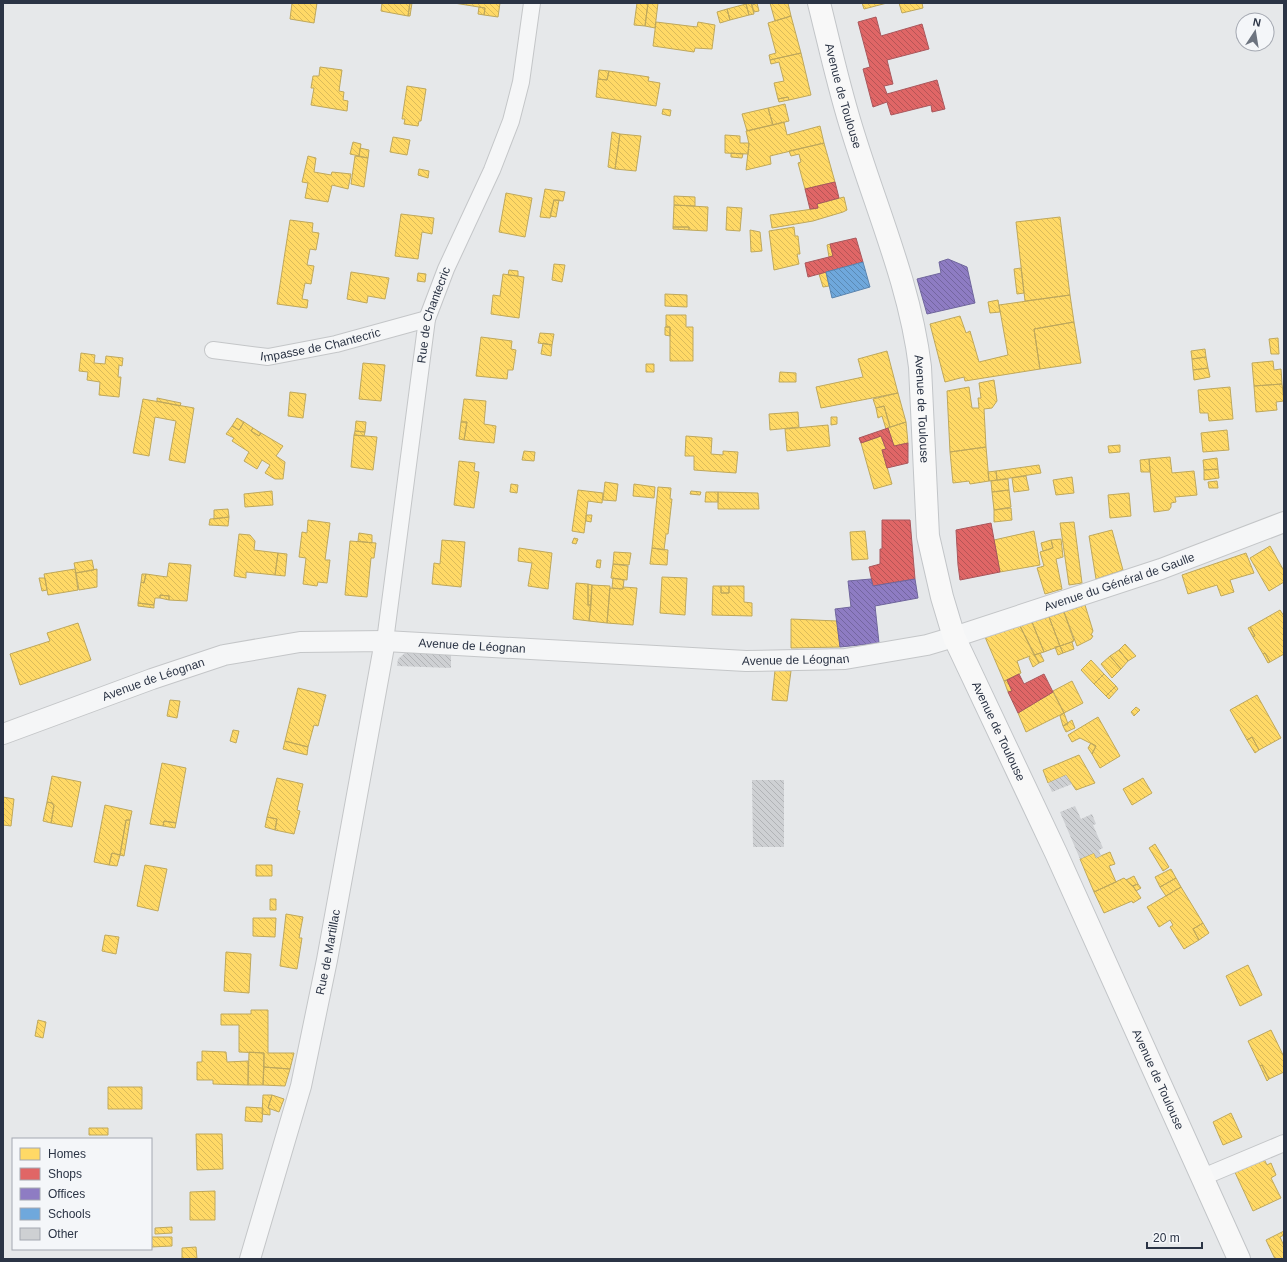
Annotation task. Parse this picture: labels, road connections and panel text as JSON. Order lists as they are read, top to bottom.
{
  "streets": {
    "main road": ["Avenue de Toulouse"],
    "street": [
      "Rue de Chantecric",
      "Impasse de Chantecric",
      "Avenue du Général de Gaulle",
      "Avenue de Léognan",
      "Rue de Martillac"
    ]
  },
  "crossings": [
    ["Avenue de Toulouse", "Avenue du Général de Gaulle"],
    ["Avenue de Toulouse", "Avenue de Léognan"],
    ["Rue de Chantecric", "Impasse de Chantecric"],
    ["Rue de Chantecric", "Avenue de Léognan"],
    ["Rue de Chantecric", "Rue de Martillac"],
    ["Avenue du Général de Gaulle", "Avenue de Léognan"],
    ["Avenue de Léognan", "Rue de Martillac"]
  ],
  "legend": [
    "Homes",
    "Shops",
    "Offices",
    "Schools",
    "Other"
  ],
  "scale_bar": "20 m",
  "north": "top"
}
